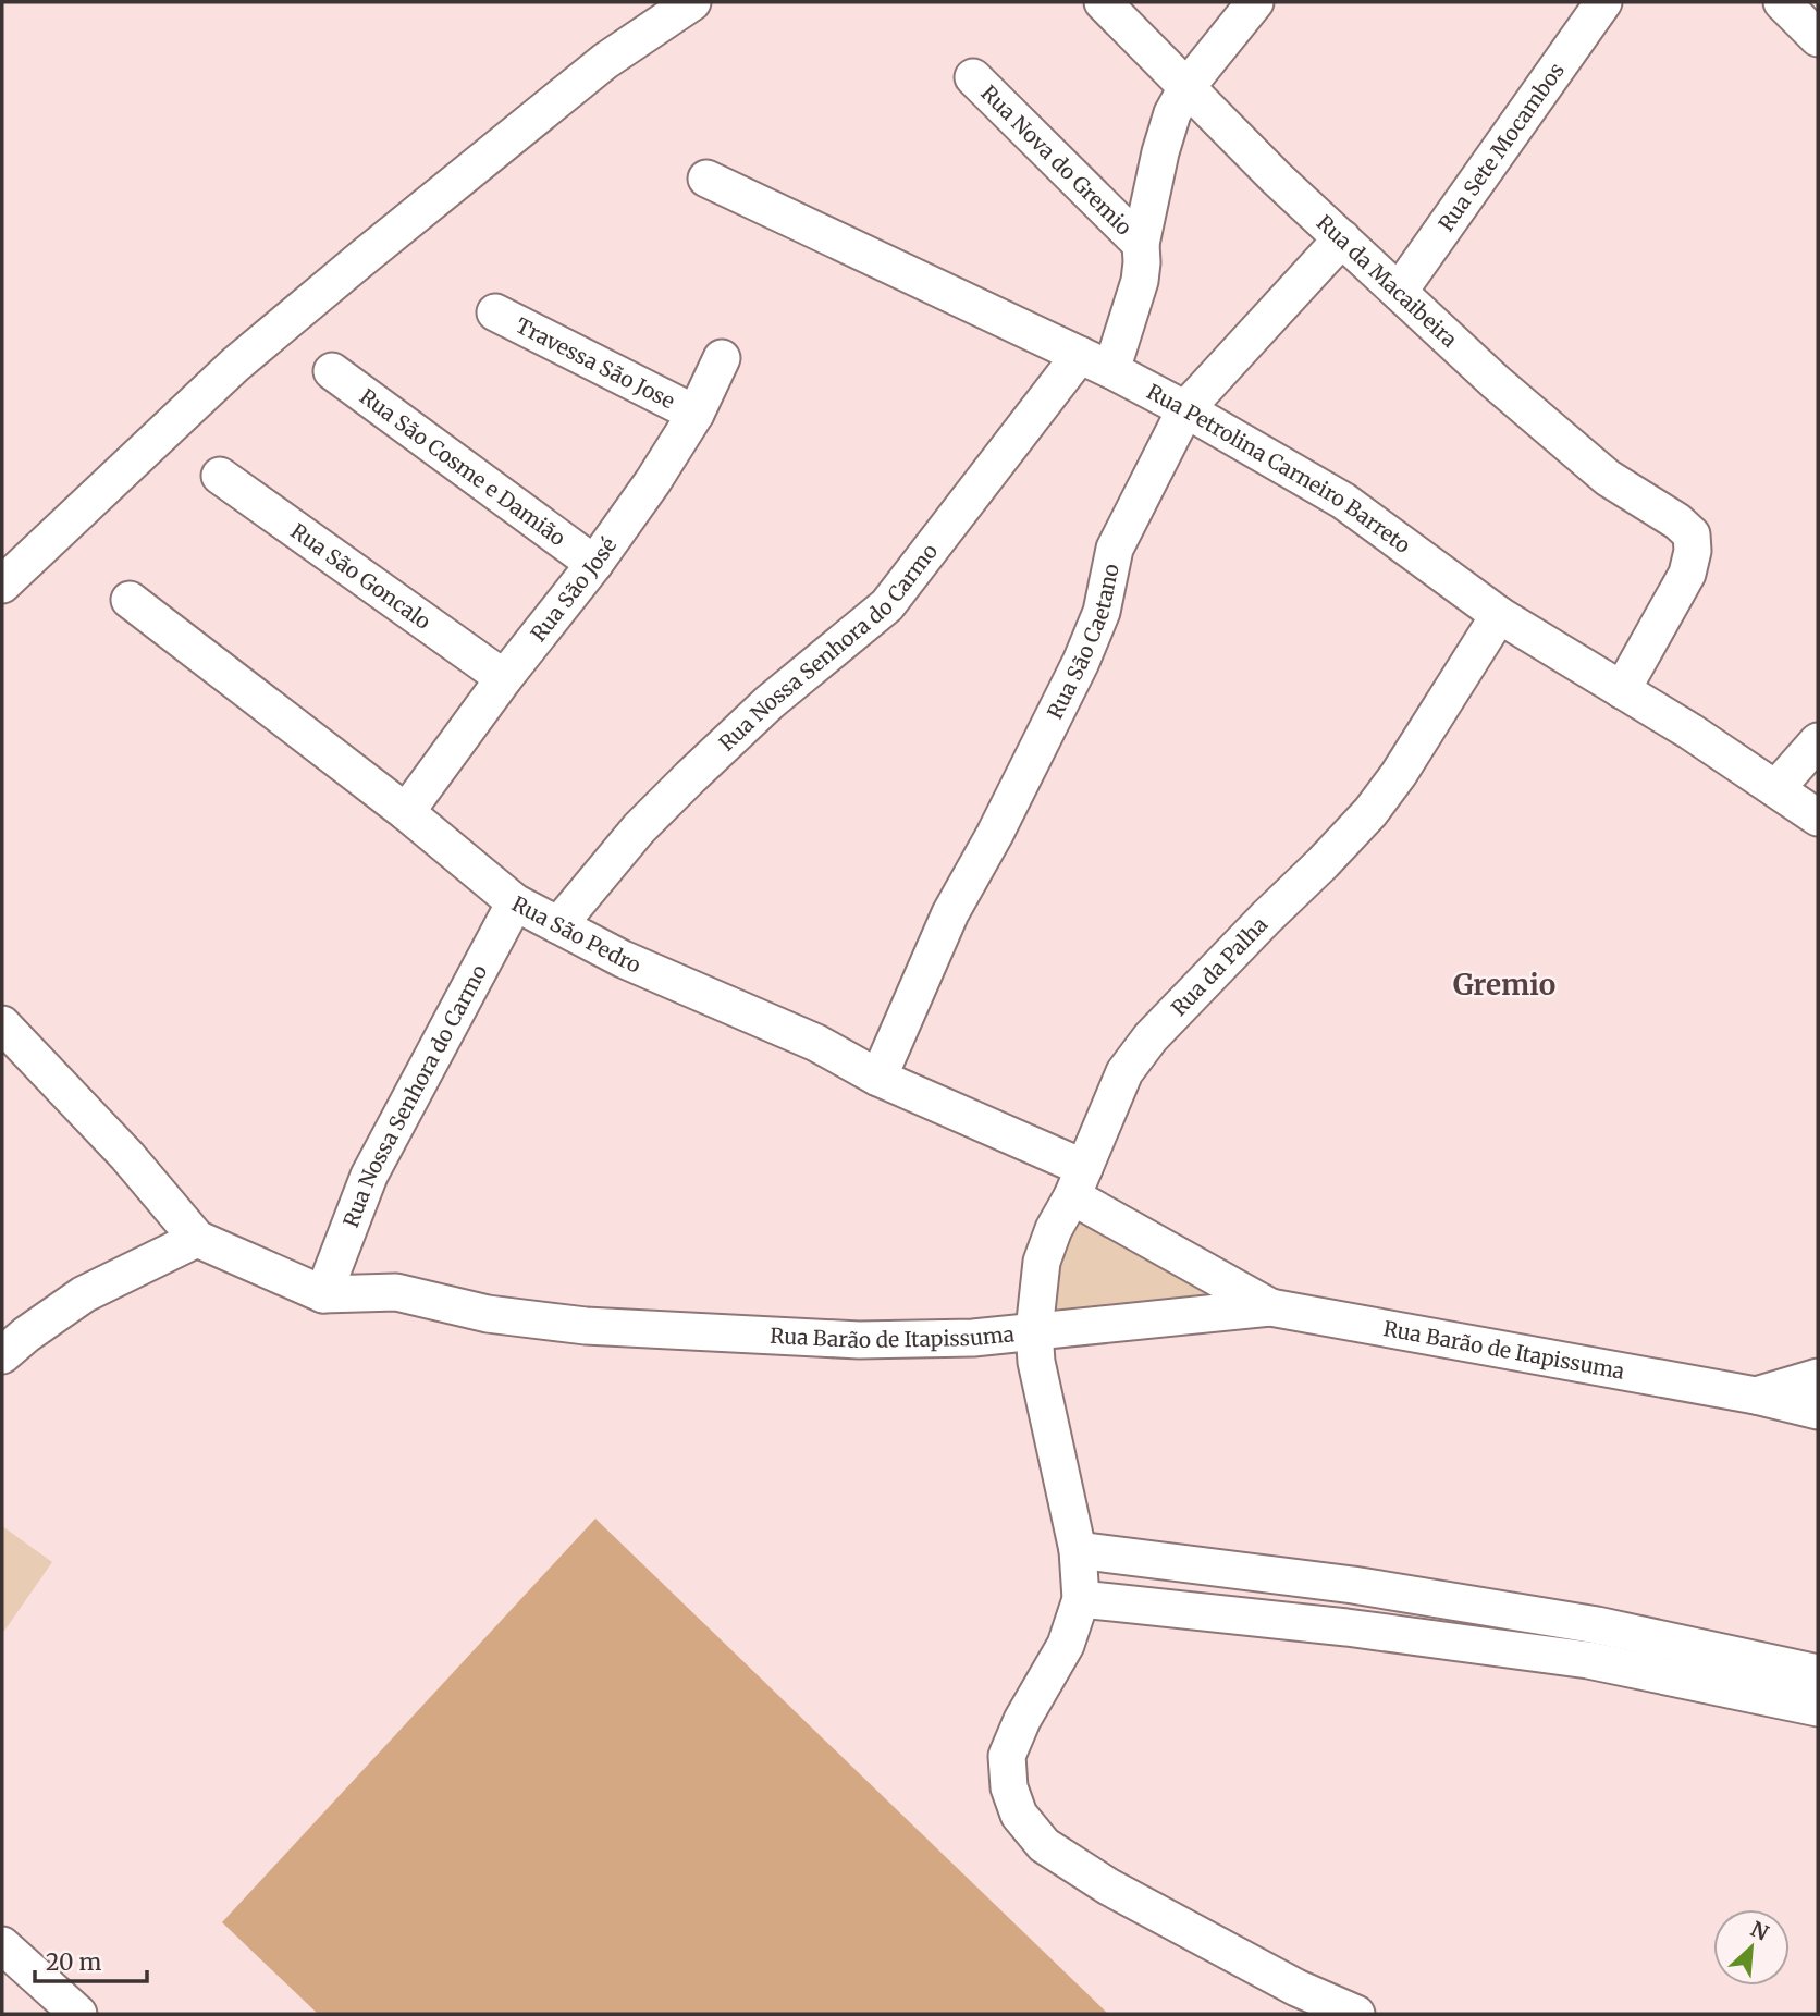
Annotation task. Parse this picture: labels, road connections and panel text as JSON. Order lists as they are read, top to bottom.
{
  "streets": {
    "street": [
      "Rua Sete Mocambos",
      "Rua Nova do Gremio",
      "Rua da Macaibeira",
      "Travessa São Jose",
      "Rua São Cosme e Damião",
      "Rua Petrolina Carneiro Barreto",
      "Rua São Goncalo",
      "Rua São José",
      "Rua São Caetano",
      "Rua Nossa Senhora do Carmo",
      "Rua São Pedro",
      "Rua da Palha",
      "Rua Barão de Itapissuma"
    ]
  },
  "crossings": [
    ["Rua Sete Mocambos", "Rua da Macaibeira"],
    ["Rua Nova do Gremio", "Rua Nossa Senhora do Carmo"],
    ["Rua da Macaibeira", "Rua Petrolina Carneiro Barreto"],
    ["Rua da Macaibeira", "Rua São Caetano"],
    ["Rua da Macaibeira", "Rua Nossa Senhora do Carmo"],
    ["Travessa São Jose", "Rua São José"],
    ["Rua São Cosme e Damião", "Rua São José"],
    ["Rua Petrolina Carneiro Barreto", "Rua São Caetano"],
    ["Rua Petrolina Carneiro Barreto", "Rua Nossa Senhora do Carmo"],
    ["Rua Petrolina Carneiro Barreto", "Rua da Palha"],
    ["Rua São Goncalo", "Rua São José"],
    ["Rua São José", "Rua São Pedro"],
    ["Rua São Caetano", "Rua São Pedro"],
    ["Rua Nossa Senhora do Carmo", "Rua São Pedro"],
    ["Rua Nossa Senhora do Carmo", "Rua Barão de Itapissuma"],
    ["Rua São Pedro", "Rua da Palha"],
    ["Rua São Pedro", "Rua Barão de Itapissuma"],
    ["Rua da Palha", "Rua Barão de Itapissuma"]
  ],
  "districts": ["Gremio"],
  "scale_bar": "20 m",
  "north": "top right"
}
